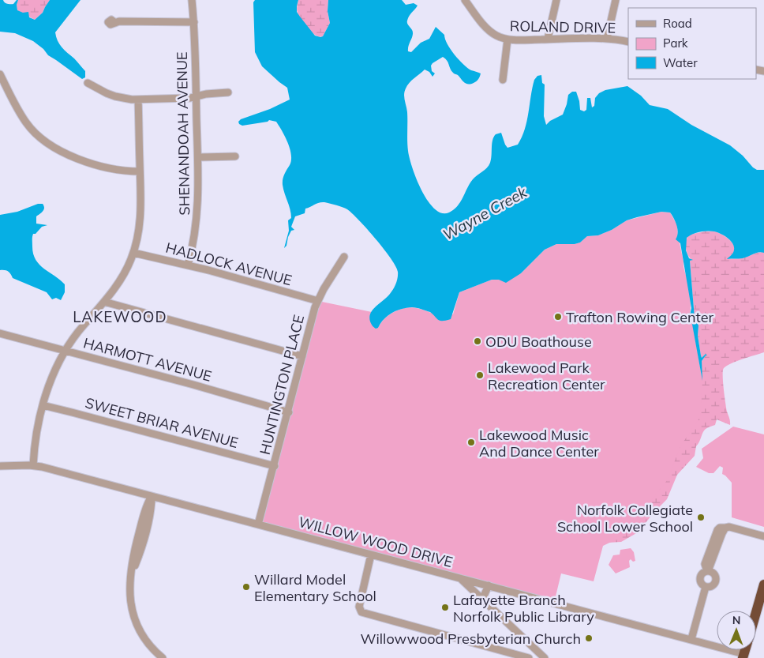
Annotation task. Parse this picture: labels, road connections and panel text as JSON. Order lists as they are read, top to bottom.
{
  "streets": {
    "street": [
      "ROLAND DRIVE",
      "SHENANDOAH AVENUE",
      "HADLOCK AVENUE",
      "HARMOTT AVENUE",
      "HUNTINGTON PLACE",
      "SWEET BRIAR AVENUE",
      "WILLOW WOOD DRIVE"
    ]
  },
  "crossings": [
    ["SHENANDOAH AVENUE", "HADLOCK AVENUE"],
    ["HADLOCK AVENUE", "HUNTINGTON PLACE"],
    ["HARMOTT AVENUE", "HUNTINGTON PLACE"],
    ["HUNTINGTON PLACE", "SWEET BRIAR AVENUE"],
    ["HUNTINGTON PLACE", "WILLOW WOOD DRIVE"]
  ],
  "districts": ["LAKEWOOD"],
  "water": ["Wayne Creek"],
  "places": [
    "Trafton Rowing Center",
    "ODU Boathouse",
    "Lakewood Park Recreation Center",
    "Lakewood Music And Dance Center",
    "Norfolk Collegiate School Lower School",
    "Willard Model Elementary School",
    "Lafayette Branch Norfolk Public Library",
    "Willowwood Presbyterian Church"
  ],
  "legend": ["Road", "Park", "Water"],
  "north": "top"
}
